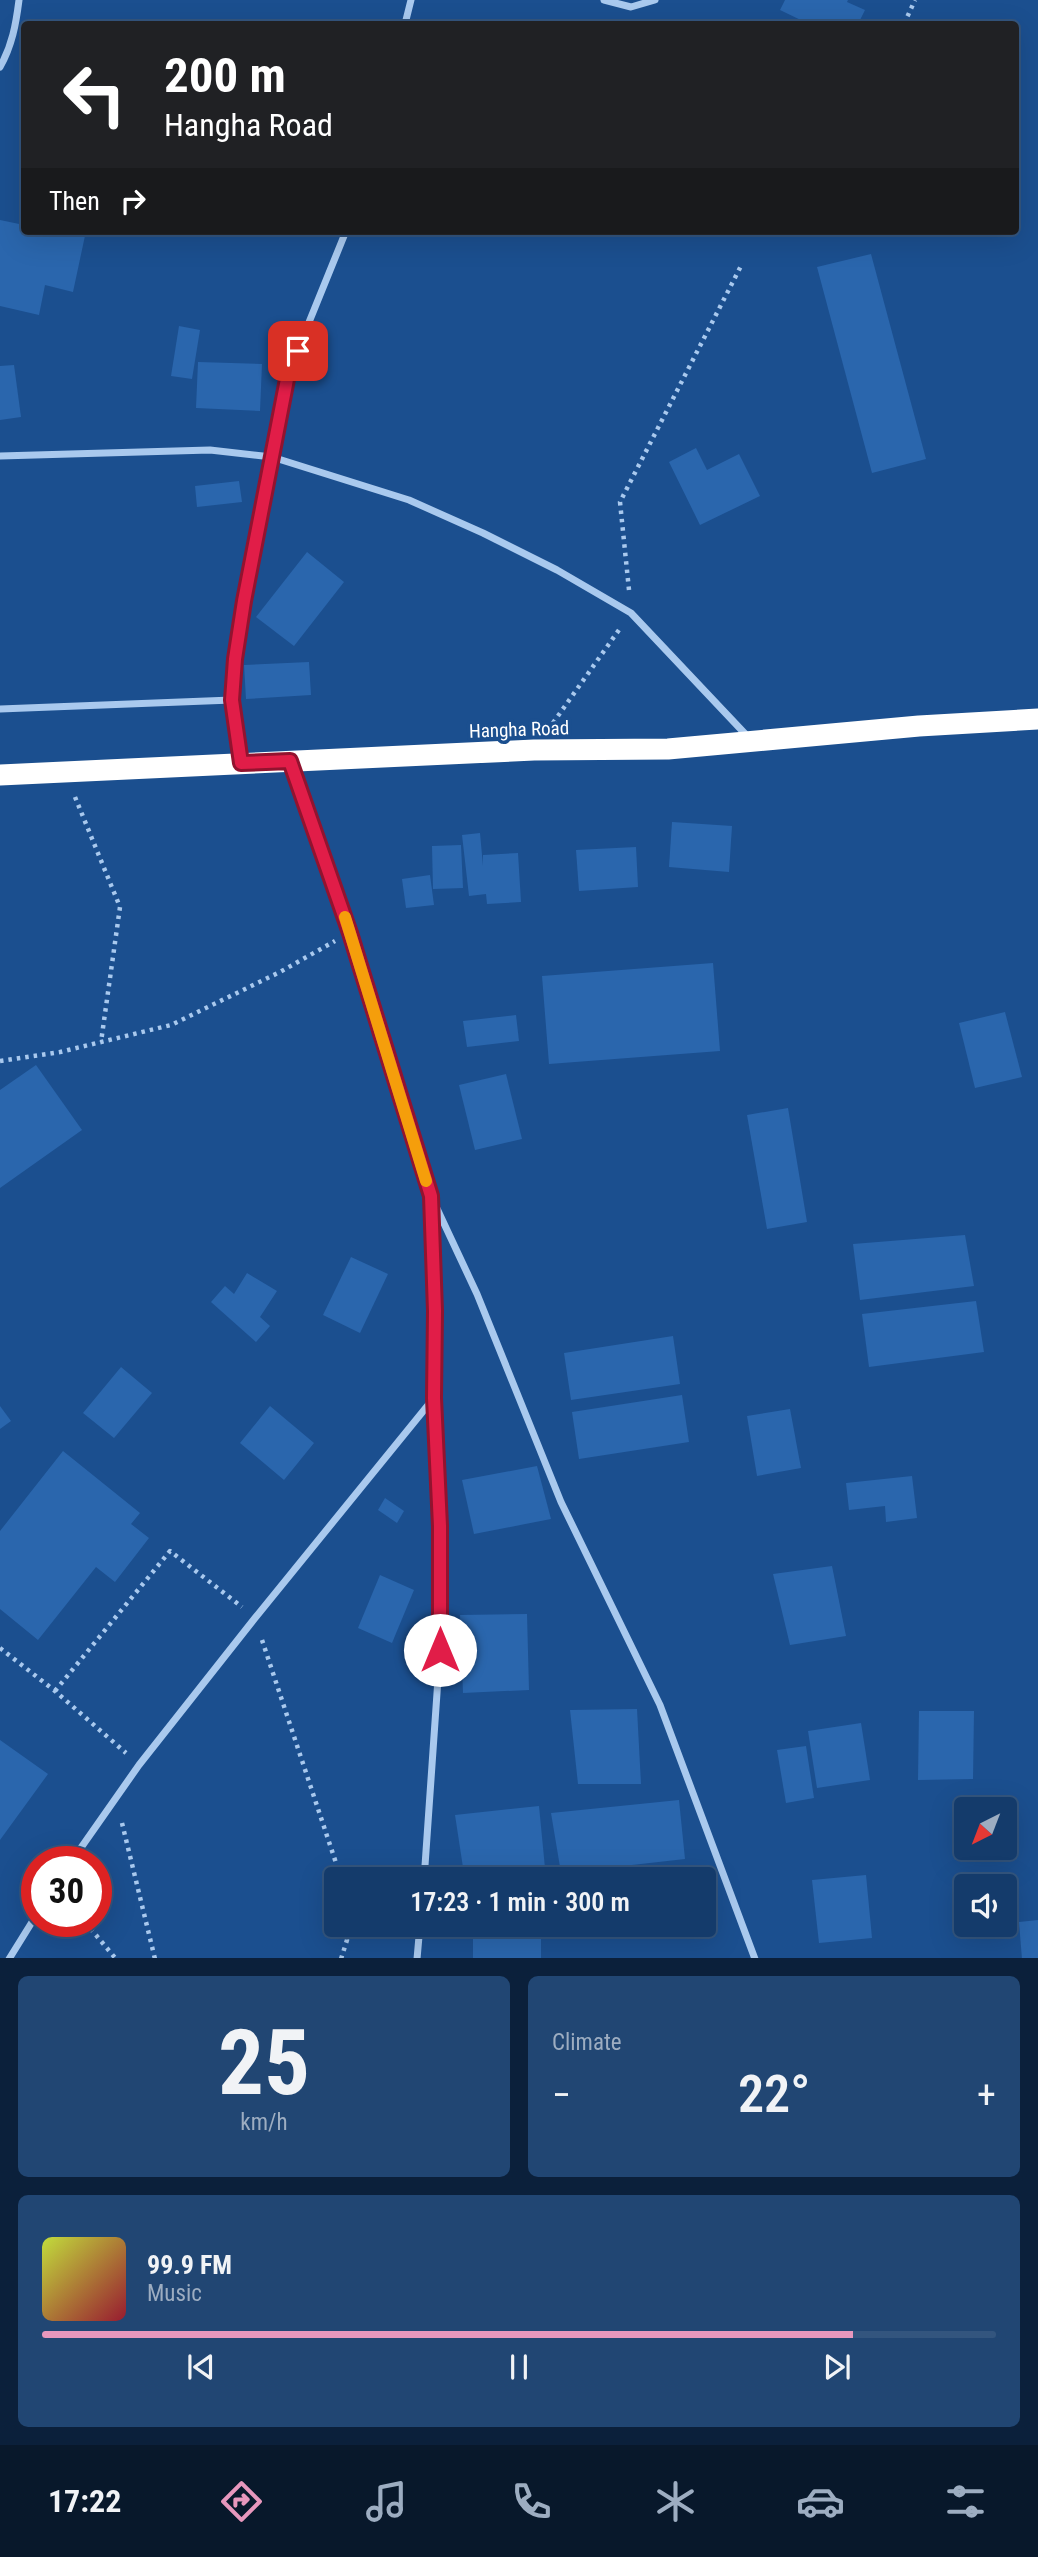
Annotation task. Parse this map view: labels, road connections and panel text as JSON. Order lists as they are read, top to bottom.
{
  "streets": {
    "highway": ["Hangha Road"]
  },
  "north": "bottom left",
  "page": {
    "turn": ["200 m", "Hangha Road"],
    "then": "Then",
    "limit": "30",
    "trip": "17:23 · 1 min · 300 m",
    "tile": [
      ["25", "km/h"],
      "Climate"
    ],
    "heat": ["−", "22°", "+"],
    "song": ["99.9 FM", "Music"],
    "tabs": "17:22"
  }
}
